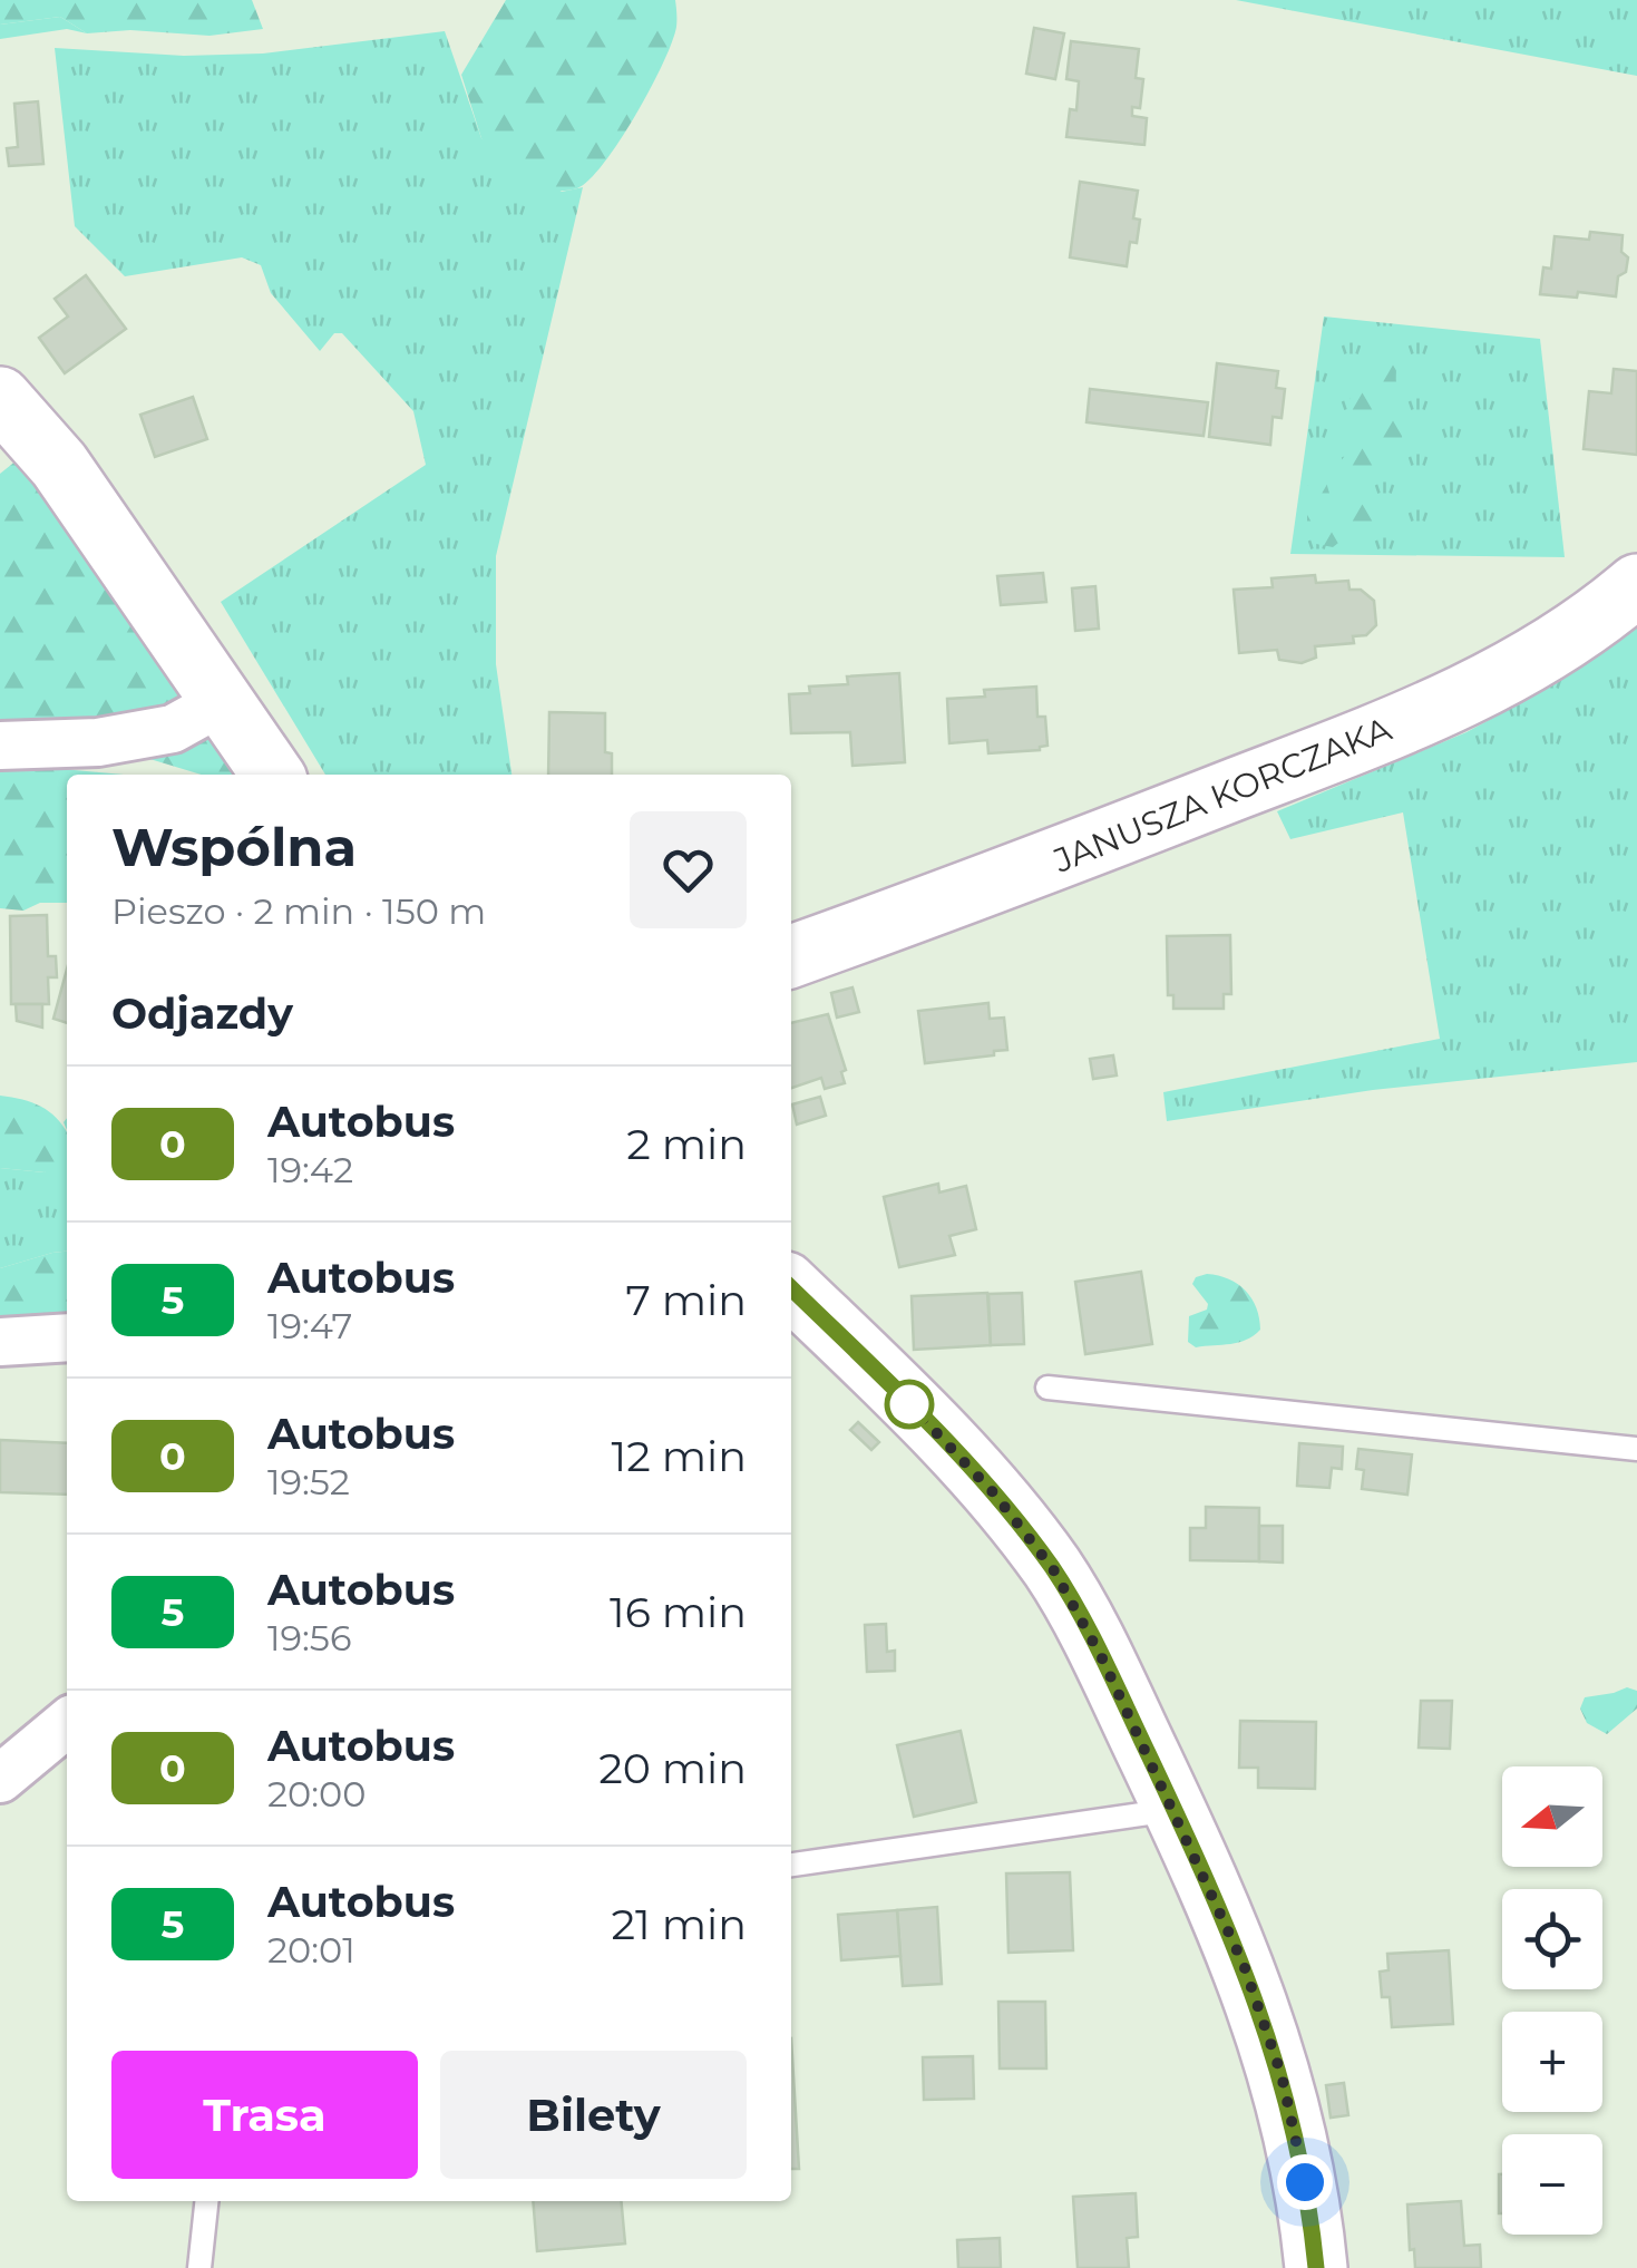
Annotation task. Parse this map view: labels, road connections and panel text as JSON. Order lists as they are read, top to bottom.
{
  "streets": {
    "street": ["JANUSZA KORCZAKA"]
  },
  "lines": ["bus line 0"],
  "north": "left",
  "page": {
    "heading": [
      ["Wspólna", "Pieszo · 2 min · 150 m"],
      "Odjazdy"
    ],
    "list": [
      {
        "mark": "0",
        "name": "Autobus",
        "note": "19:42",
        "value": "2 min"
      },
      {
        "mark": "5",
        "name": "Autobus",
        "note": "19:47",
        "value": "7 min"
      },
      {
        "mark": "0",
        "name": "Autobus",
        "note": "19:52",
        "value": "12 min"
      },
      {
        "mark": "5",
        "name": "Autobus",
        "note": "19:56",
        "value": "16 min"
      },
      {
        "mark": "0",
        "name": "Autobus",
        "note": "20:00",
        "value": "20 min"
      },
      {
        "mark": "5",
        "name": "Autobus",
        "note": "20:01",
        "value": "21 min"
      }
    ],
    "map_buttons": ["+", "−"],
    "buttons": ["Trasa", "Bilety"]
  }
}
